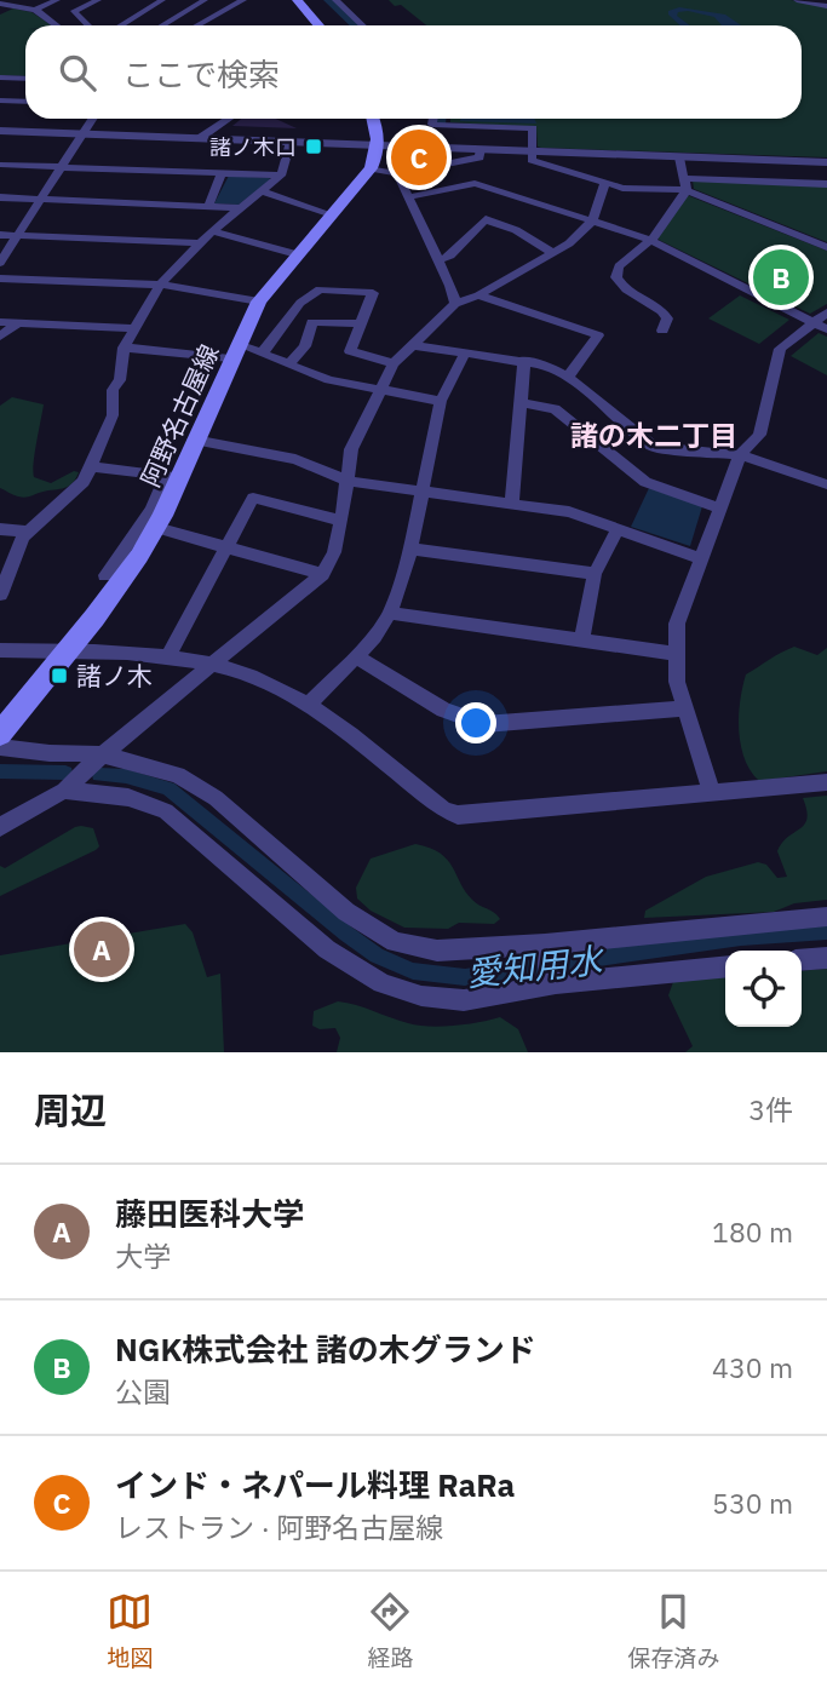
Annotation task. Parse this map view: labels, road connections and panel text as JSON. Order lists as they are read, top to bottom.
{
  "streets": {
    "main road": ["阿野名古屋線"]
  },
  "districts": ["諸の木二丁目"],
  "water": ["愛知用水"],
  "places": {
    "transit": ["諸ノ木口", "諸ノ木"]
  },
  "page": {
    "search": "ここで検索",
    "pins": ["C", "B", "A"],
    "heading": ["周辺", "3件"],
    "list": [
      {
        "mark": "A",
        "name": "藤田医科大学",
        "note": "大学",
        "value": "180 m"
      },
      {
        "mark": "B",
        "name": "NGK株式会社 諸の木グランド",
        "note": "公園",
        "value": "430 m"
      },
      {
        "mark": "C",
        "name": "インド・ネパール料理 RaRa",
        "note": "レストラン · 阿野名古屋線",
        "value": "530 m"
      }
    ],
    "nav": ["地図", "経路", "保存済み"]
  }
}
